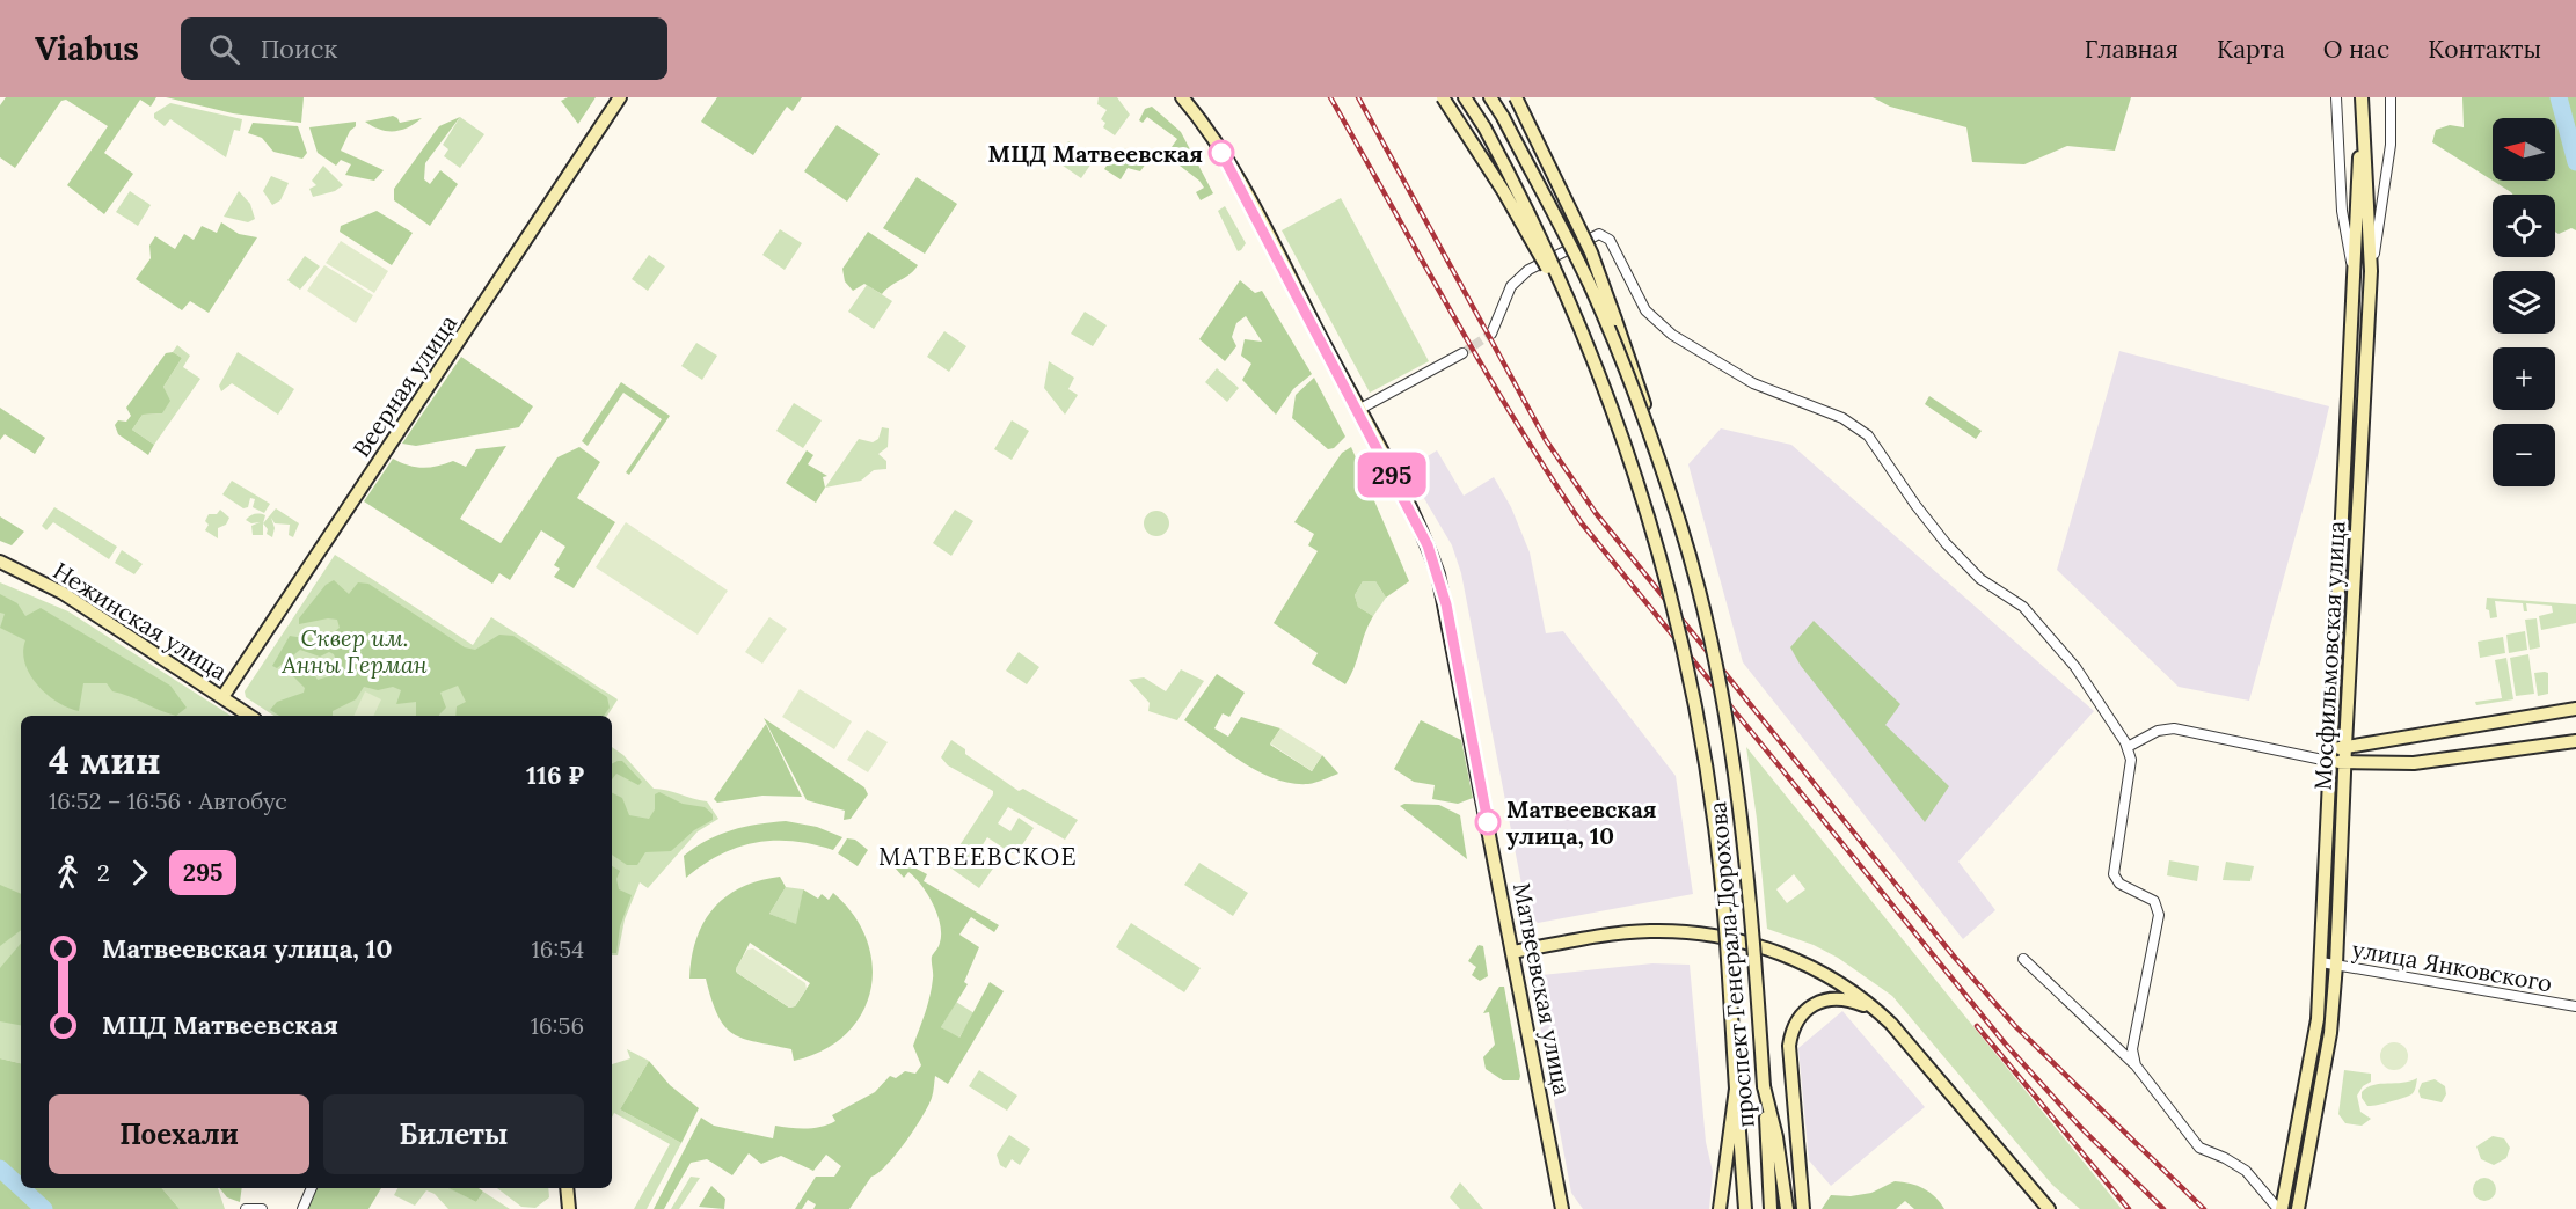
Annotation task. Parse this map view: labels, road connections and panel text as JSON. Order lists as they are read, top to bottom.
{
  "streets": {
    "street": [
      "Веерная улица",
      "Нежинская улица",
      "Мосфильмовская улица",
      "проспект Генерала Дорохова",
      "улица Янковского",
      "Матвеевская улица"
    ]
  },
  "crossings": [
    ["Веерная улица", "Нежинская улица"],
    ["Мосфильмовская улица", "улица Янковского"]
  ],
  "districts": ["МАТВЕЕВСКОЕ"],
  "parks": ["Сквер им. Анны Герман"],
  "places": ["МЦД Матвеевская", "Матвеевская улица, 10"],
  "lines": ["bus line 295"],
  "north": "left",
  "page": {
    "header": "Viabus",
    "search": "Поиск",
    "nav": [
      "Главная",
      "Карта",
      "О нас",
      "Контакты"
    ],
    "on_map": "295",
    "map_buttons": ["+", "−"],
    "heading": ["4 мин", "16:52 – 16:56 · Автобус", "116 ₽"],
    "legs": ["2", "295"],
    "list": [
      {
        "name": "Матвеевская улица, 10",
        "value": "16:54"
      },
      {
        "name": "МЦД Матвеевская",
        "value": "16:56"
      }
    ],
    "buttons": ["Поехали", "Билеты"]
  }
}
